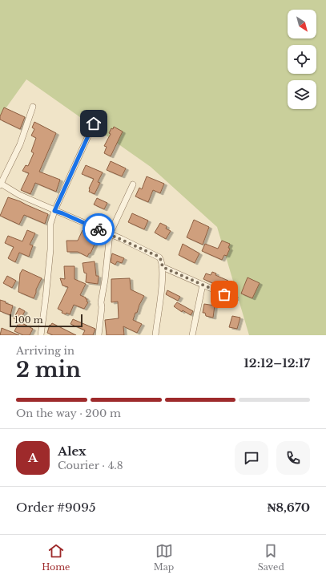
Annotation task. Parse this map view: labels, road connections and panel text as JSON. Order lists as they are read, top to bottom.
{
  "scale_bar": "100 m",
  "north": "bottom right",
  "page": {
    "scale": "100 m",
    "heading": ["2 min", "Arriving in", "12:12–12:17"],
    "panel": [
      "Alex",
      "Courier · 4.8",
      "Order #9095",
      "₦8,670"
    ],
    "bar": "On the way · 200 m",
    "round": "A",
    "tabs": ["Home", "Map", "Saved"]
  }
}
